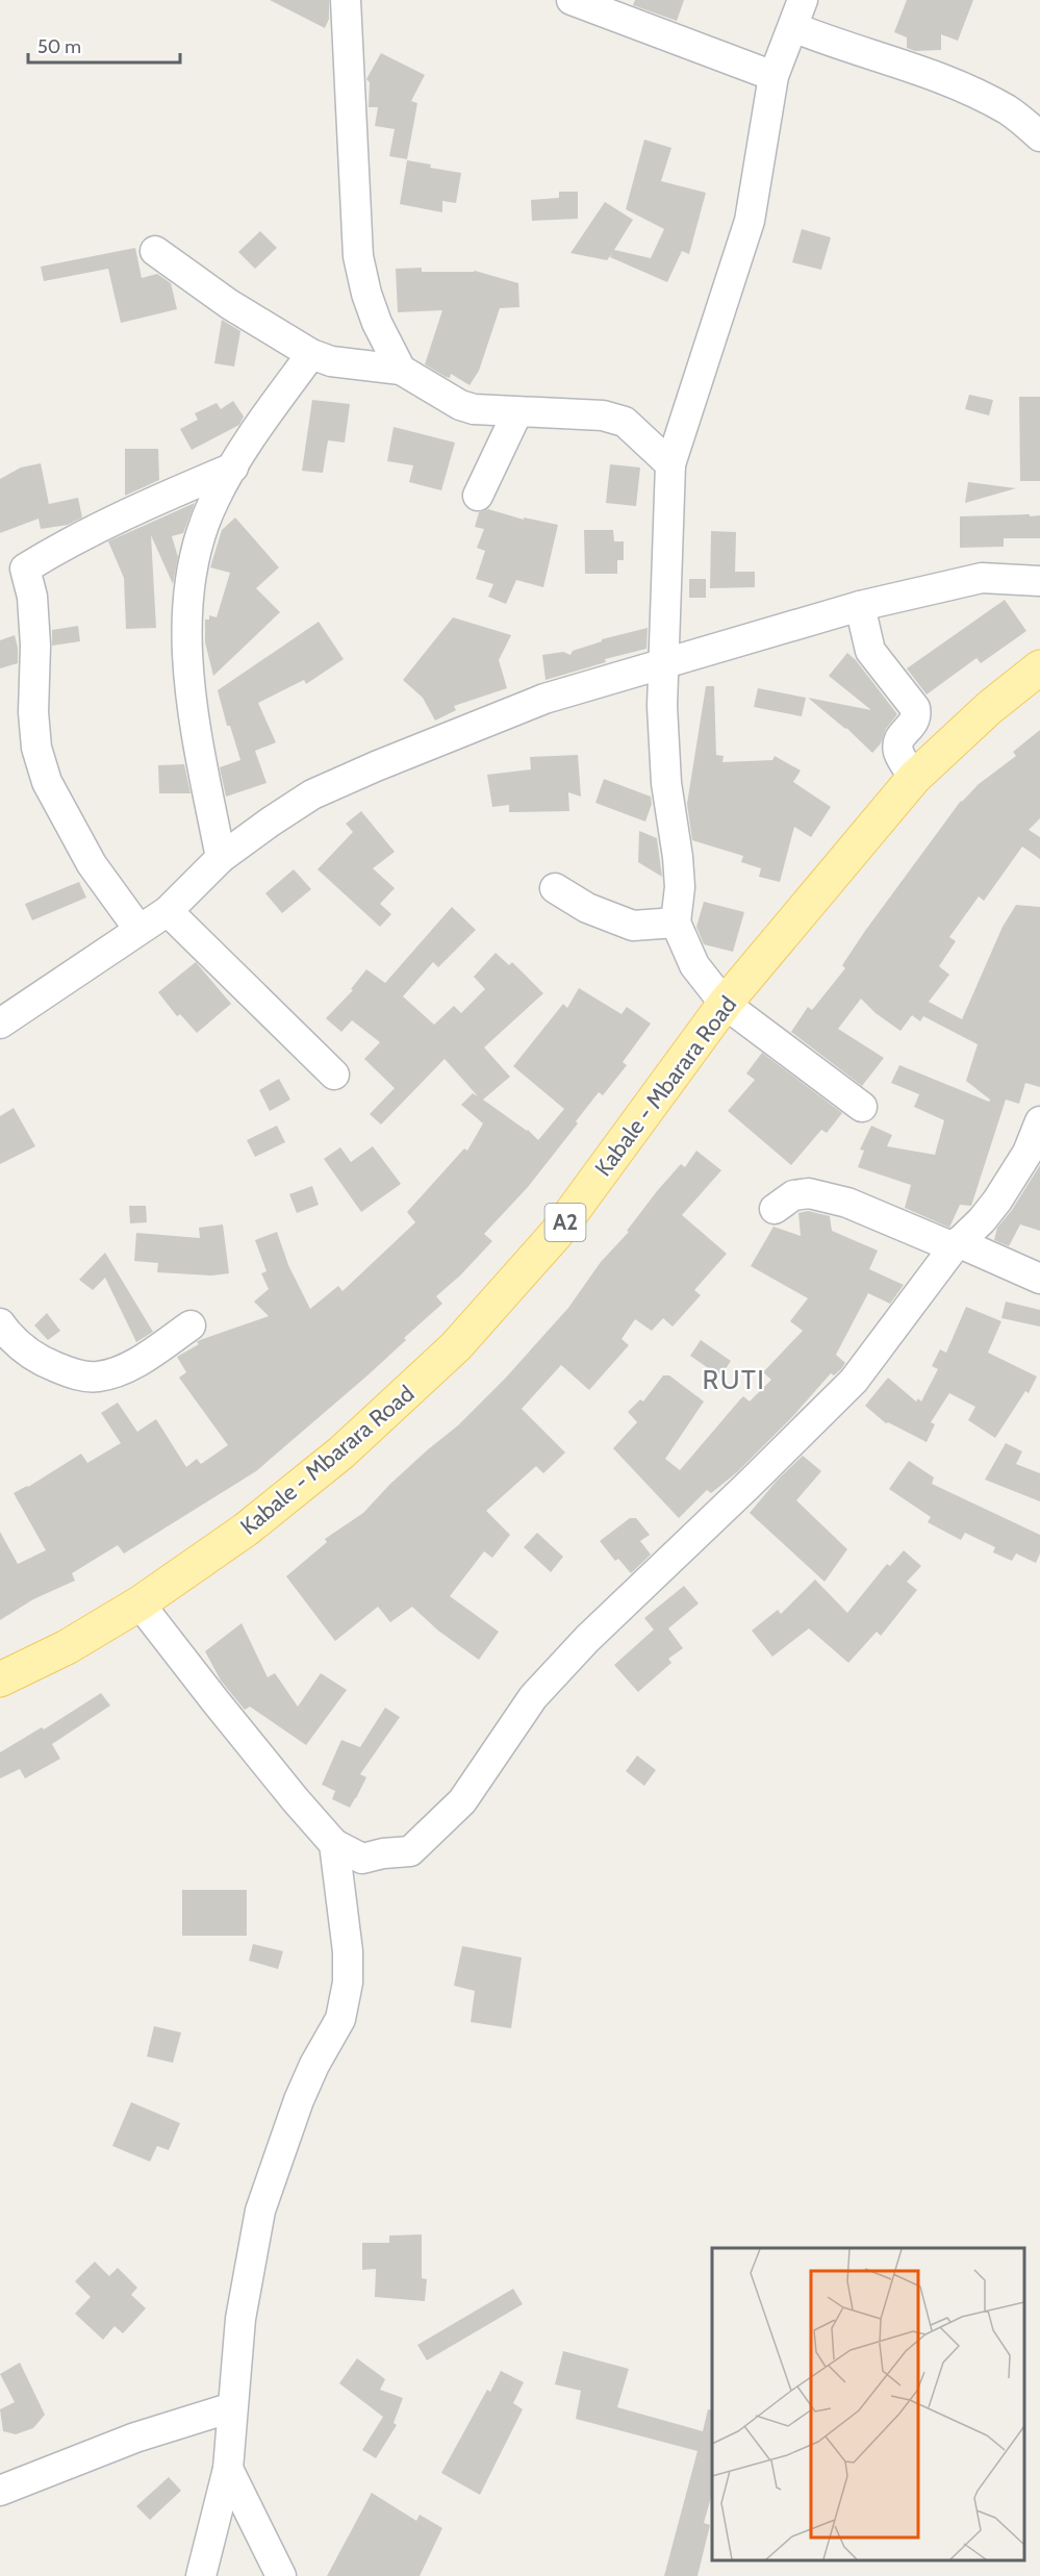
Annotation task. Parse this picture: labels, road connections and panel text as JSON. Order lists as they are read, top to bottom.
{
  "streets": {
    "main road": ["Kabale - Mbarara Road", "A2"]
  },
  "districts": ["RUTI"],
  "scale_bar": "50 m"
}
